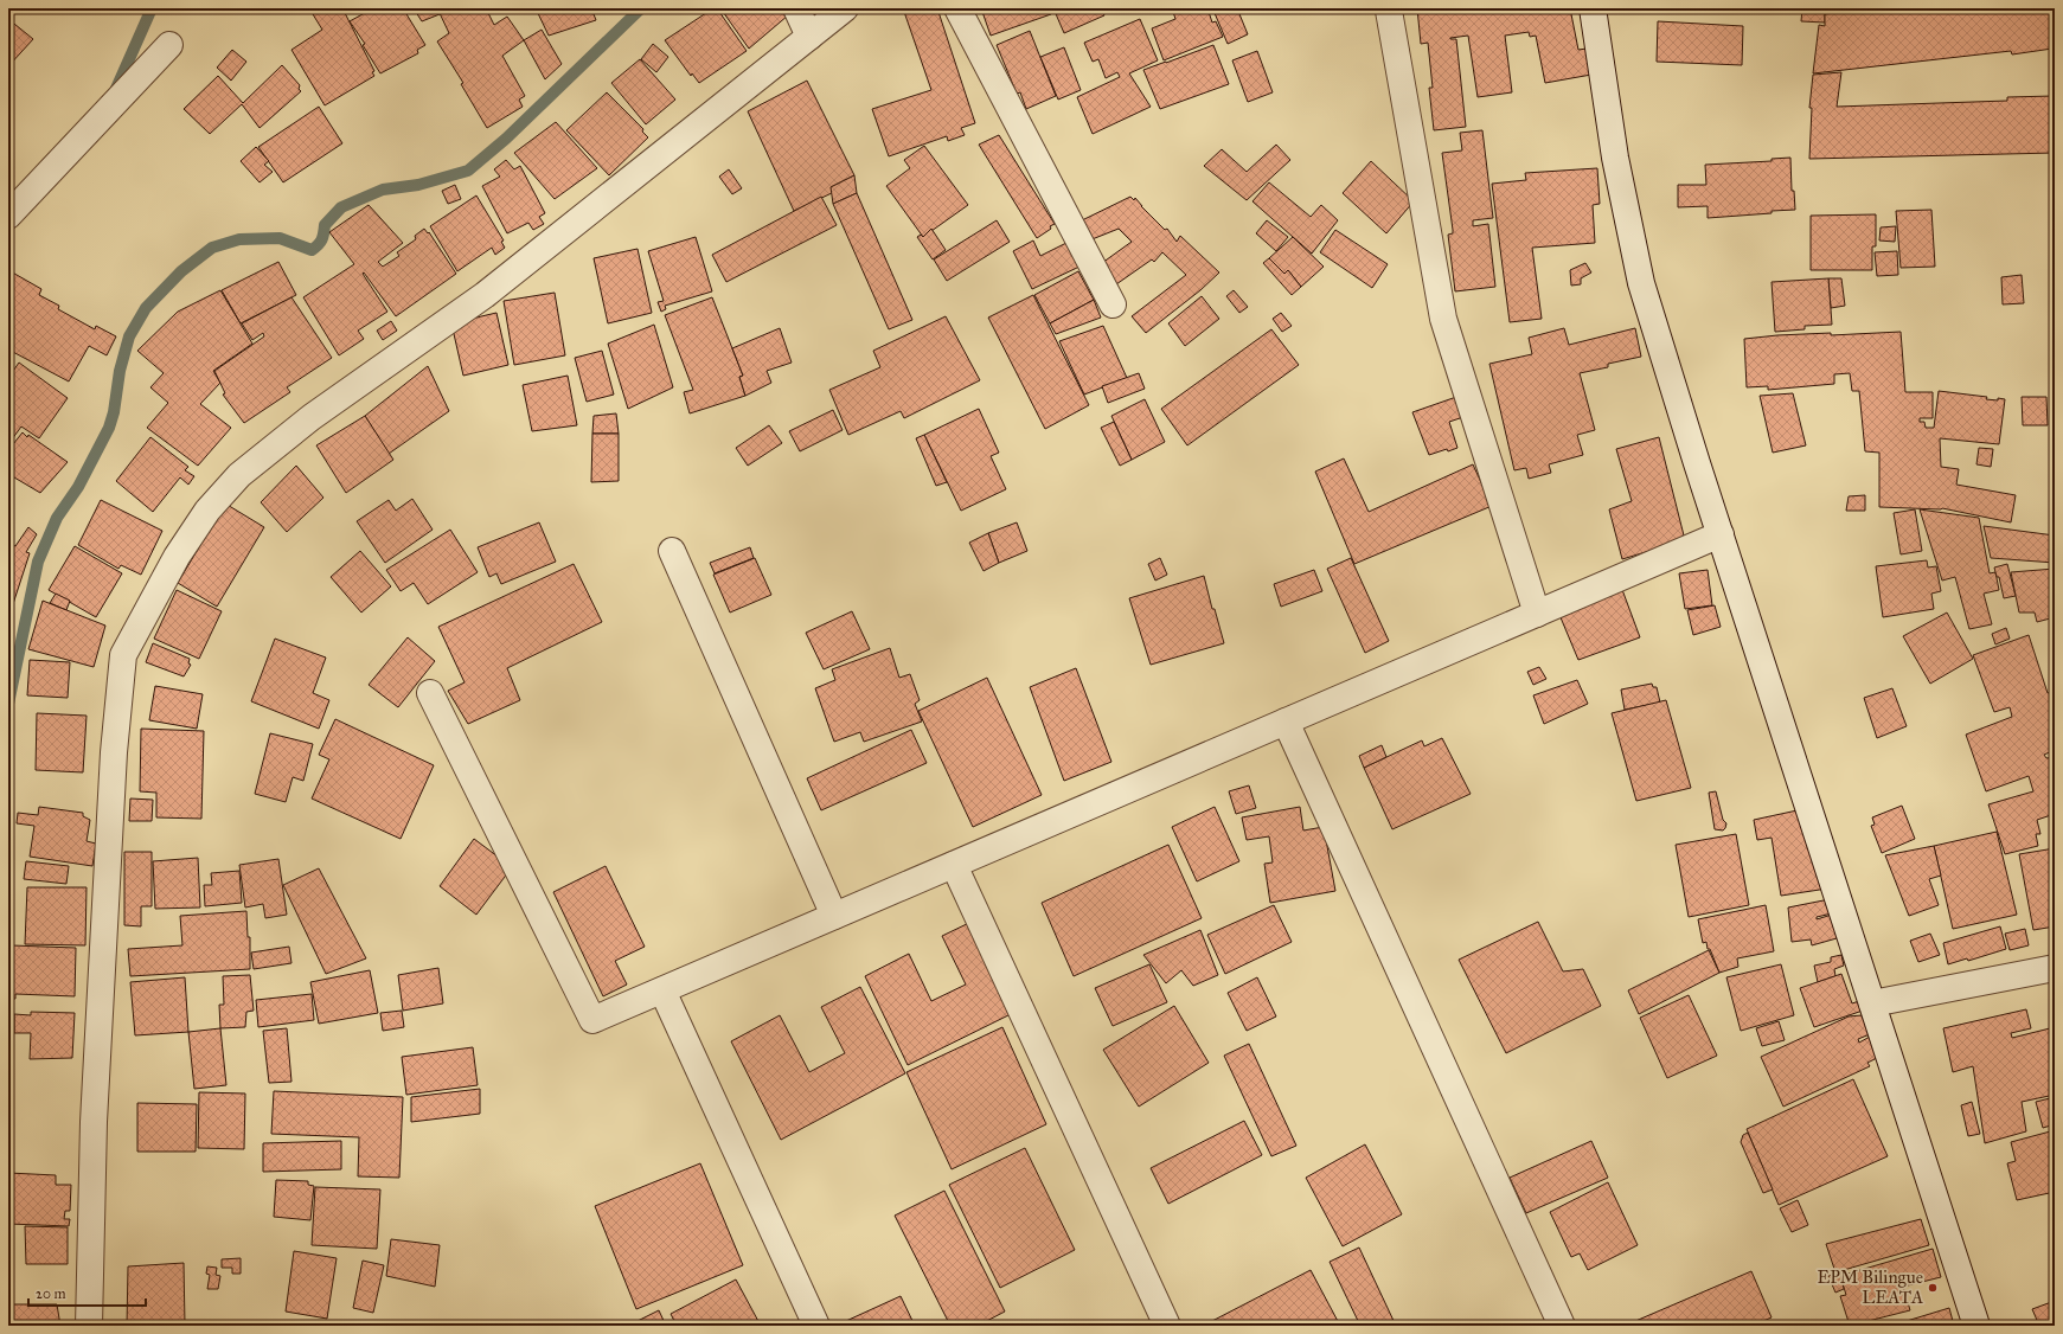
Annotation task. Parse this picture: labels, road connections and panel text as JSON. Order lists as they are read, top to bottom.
{
  "places": ["EPM Bilingue LEATA"],
  "scale_bar": "20 m"
}
